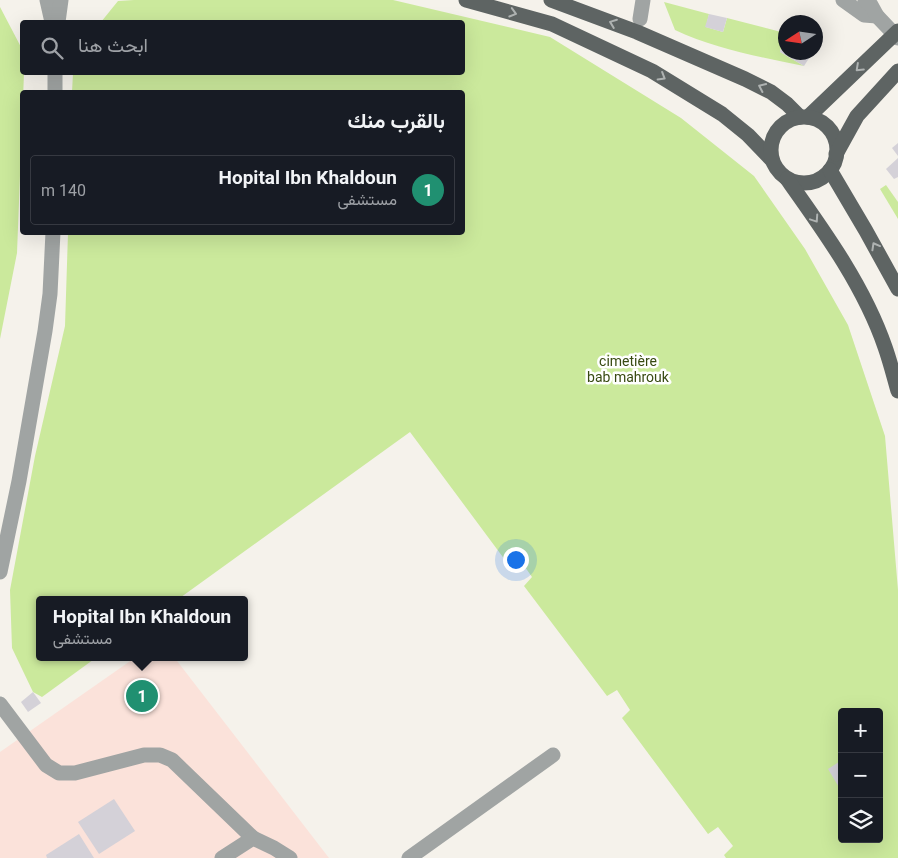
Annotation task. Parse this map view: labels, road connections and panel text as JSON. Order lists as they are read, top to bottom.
{
  "parks": ["cimetière bab mahrouk"],
  "north": "left",
  "page": {
    "search": "ابحث هنا",
    "heading": "بالقرب منك",
    "list": [
      {
        "mark": "1",
        "name": "Hopital Ibn Khaldoun",
        "note": "مستشفى",
        "value": "140 m"
      }
    ],
    "popup": ["Hopital Ibn Khaldoun", "مستشفى"],
    "pins": "1",
    "map_buttons": ["+", "−"]
  }
}
